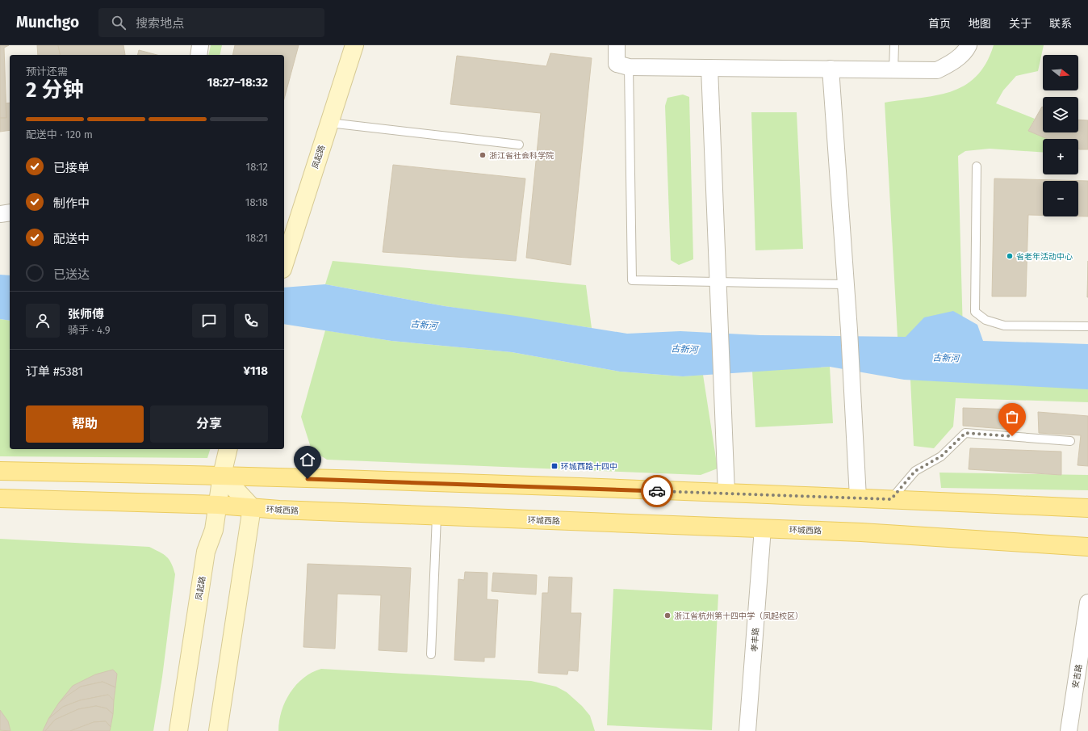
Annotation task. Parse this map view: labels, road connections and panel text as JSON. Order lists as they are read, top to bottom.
{
  "streets": {
    "main road": ["凤起路", "环城西路"],
    "street": ["孝丰路", "安吉路"]
  },
  "crossings": [
    ["凤起路", "环城西路"],
    ["环城西路", "孝丰路"]
  ],
  "water": ["古新河"],
  "places": {
    "other": ["浙江省社会科学院", "省老年活动中心", "浙江省杭州第十四中学（凤起校区）"],
    "transit": ["环城西路十四中"]
  },
  "north": "right",
  "page": {
    "header": "Munchgo",
    "search": "搜索地点",
    "nav": [
      "首页",
      "地图",
      "关于",
      "联系"
    ],
    "map_buttons": ["+", "−"],
    "heading": ["2 分钟", "预计还需", "18:27–18:32"],
    "panel": [
      "张师傅",
      "骑手 · 4.9",
      "订单 #5381",
      "¥118"
    ],
    "bar": "配送中 · 120 m",
    "list": [
      ["已接单", "18:12"],
      ["制作中", "18:18"],
      ["配送中", "18:21"],
      "已送达"
    ],
    "buttons": ["帮助", "分享"]
  }
}
